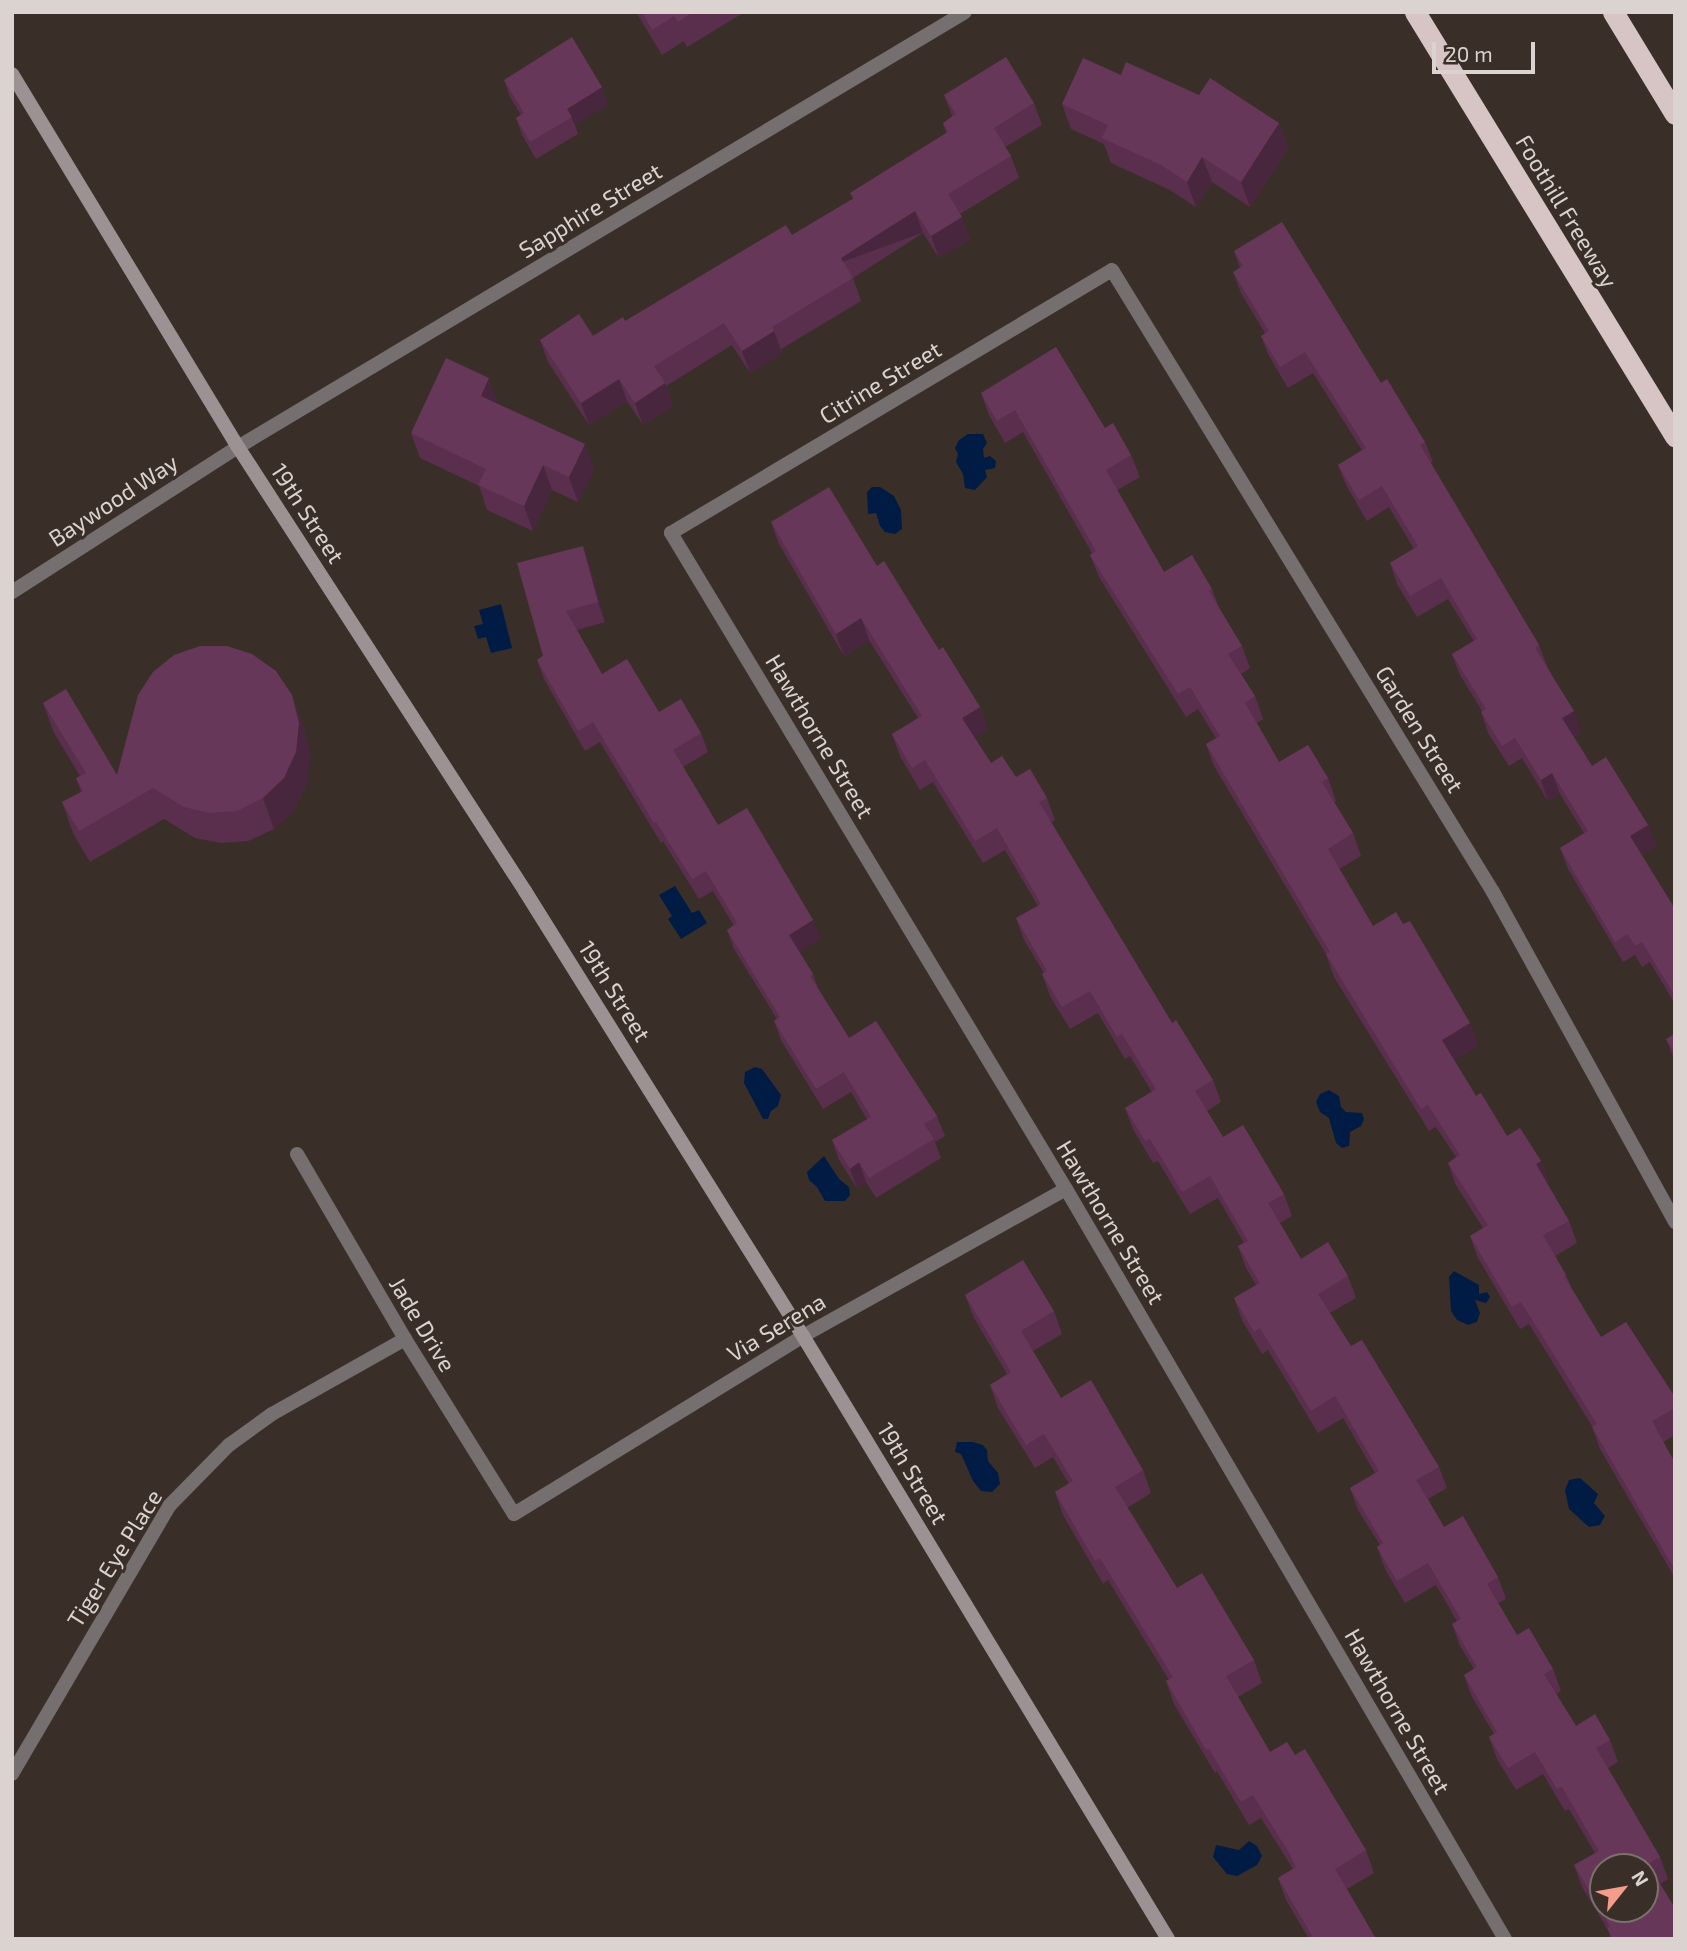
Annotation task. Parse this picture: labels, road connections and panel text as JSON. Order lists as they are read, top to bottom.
{
  "streets": {
    "highway": ["Foothill Freeway"],
    "main road": ["19th Street"],
    "street": [
      "Sapphire Street",
      "Citrine Street",
      "Baywood Way",
      "Garden Street",
      "Hawthorne Street",
      "Jade Drive",
      "Via Serena",
      "Tiger Eye Place"
    ]
  },
  "crossings": [
    ["Sapphire Street", "Baywood Way"],
    ["Sapphire Street", "19th Street"],
    ["Citrine Street", "Garden Street"],
    ["Citrine Street", "Hawthorne Street"],
    ["Baywood Way", "19th Street"],
    ["19th Street", "Via Serena"],
    ["Hawthorne Street", "Via Serena"],
    ["Jade Drive", "Via Serena"],
    ["Jade Drive", "Tiger Eye Place"]
  ],
  "scale_bar": "20 m",
  "north": "top right"
}
